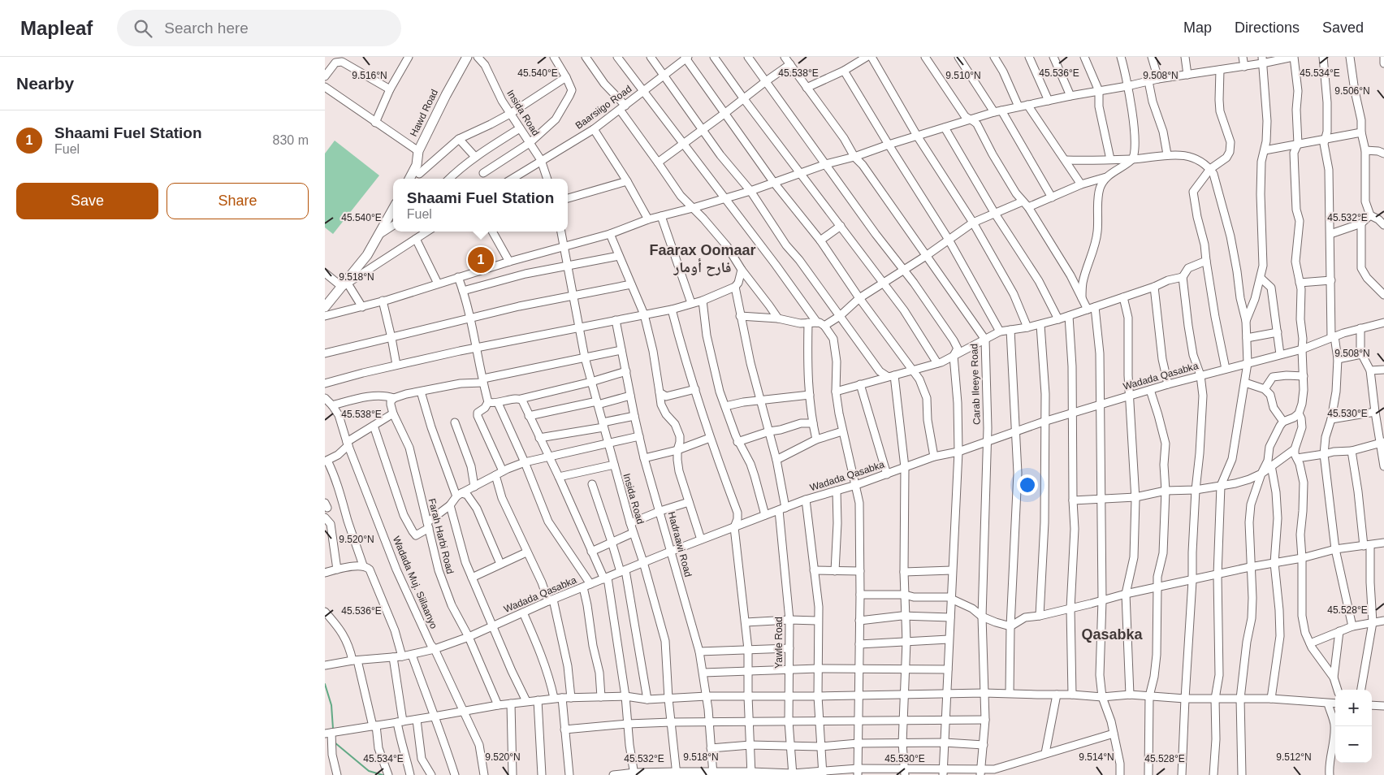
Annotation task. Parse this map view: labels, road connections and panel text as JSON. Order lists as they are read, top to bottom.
{
  "streets": {
    "main road": ["Hawd Road"],
    "street": [
      "Baarsiigo Road",
      "Insida Road",
      "Wadada Qasabka",
      "Carab Ileeye Road",
      "Farah Harbi Road",
      "Hadraawi Road",
      "Wadada Muj. Siilaanyo",
      "Yawle Road"
    ]
  },
  "crossings": [
    ["Baarsiigo Road", "Insida Road"],
    ["Insida Road", "Wadada Qasabka"],
    ["Wadada Qasabka", "Carab Ileeye Road"],
    ["Wadada Qasabka", "Farah Harbi Road"],
    ["Wadada Qasabka", "Hadraawi Road"],
    ["Wadada Qasabka", "Wadada Muj. Siilaanyo"],
    ["Wadada Qasabka", "Yawle Road"]
  ],
  "districts": ["Faarax Oomaar فارح أومار", "Qasabka"],
  "page": {
    "header": "Mapleaf",
    "search": "Search here",
    "nav": ["Map", "Directions", "Saved"],
    "heading": "Nearby",
    "list": [
      {
        "mark": "1",
        "name": "Shaami Fuel Station",
        "note": "Fuel",
        "value": "830 m"
      }
    ],
    "buttons": ["Save", "Share"],
    "popup": ["Shaami Fuel Station", "Fuel"],
    "pins": "1",
    "map_buttons": ["+", "−"]
  },
  "coordinates": [
    "45.540°E",
    "45.538°E",
    "45.536°E",
    "45.534°E",
    "9.516°N",
    "9.510°N",
    "9.508°N",
    "9.506°N",
    "45.532°E",
    "9.518°N",
    "45.530°E",
    "9.520°N",
    "45.528°E",
    "9.514°N",
    "9.512°N"
  ]
}
